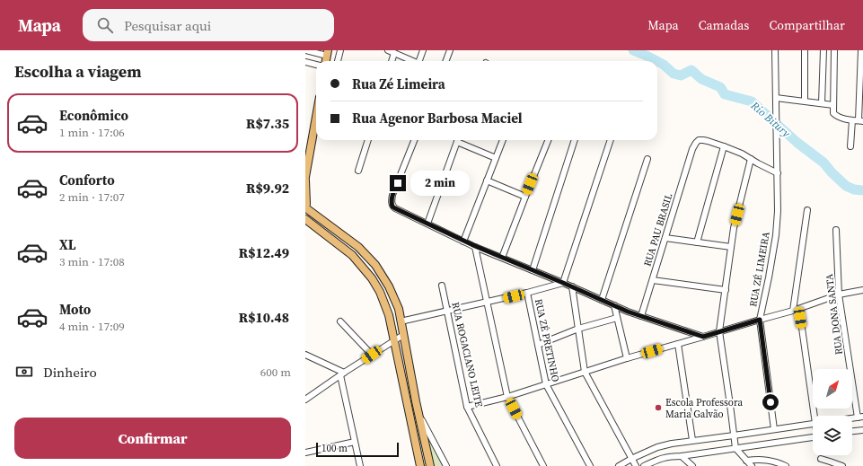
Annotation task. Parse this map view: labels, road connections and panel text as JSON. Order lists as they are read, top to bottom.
{
  "streets": {
    "street": [
      "RUA PAU BRASIL",
      "RUA ZÉ LIMEIRA",
      "RUA DONA SANTA",
      "RUA ZÉ PRETINHO",
      "RUA ROGACIANO LEITE"
    ]
  },
  "water": ["Rio Bitury"],
  "places": ["Escola Professora Maria Galvão"],
  "scale_bar": "100 m",
  "north": "top right",
  "page": {
    "header": "Mapa",
    "search": "Pesquisar aqui",
    "nav": ["Mapa", "Camadas", "Compartilhar"],
    "heading": "Escolha a viagem",
    "banner": ["Rua Zé Limeira", "Rua Agenor Barbosa Maciel"],
    "list": [
      {
        "name": "Econômico",
        "note": "1 min · 17:06",
        "value": "R$7.35"
      },
      {
        "name": "Conforto",
        "note": "2 min · 17:07",
        "value": "R$9.92"
      },
      {
        "name": "XL",
        "note": "3 min · 17:08",
        "value": "R$12.49"
      },
      {
        "name": "Moto",
        "note": "4 min · 17:09",
        "value": "R$10.48"
      }
    ],
    "bubble": "2 min",
    "pay": ["Dinheiro", "600 m"],
    "buttons": "Confirmar",
    "scale": "100 m"
  }
}
